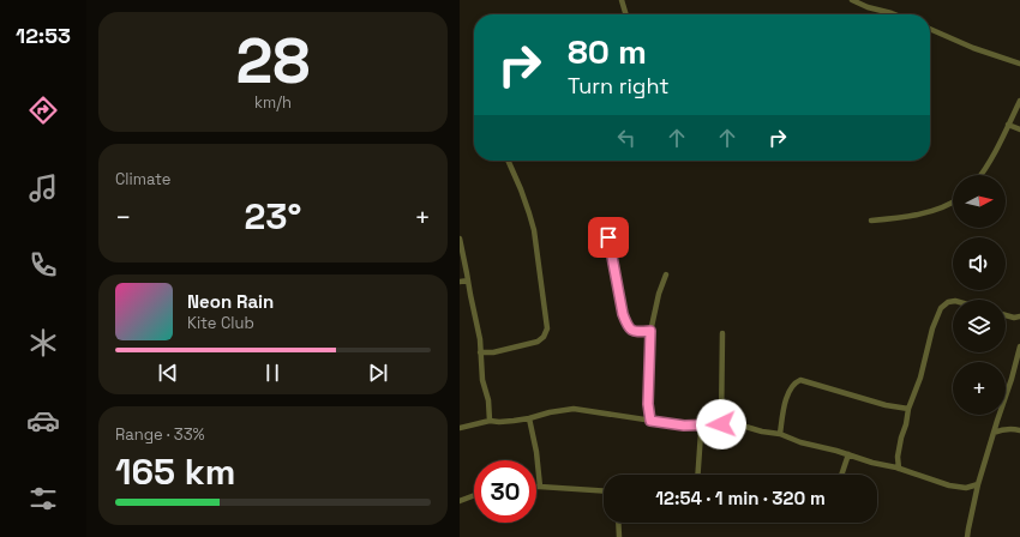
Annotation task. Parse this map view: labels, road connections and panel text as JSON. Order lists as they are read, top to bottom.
{
  "north": "right",
  "page": {
    "tabs": "12:53",
    "tile": [
      ["28", "km/h"],
      "Climate",
      ["Range · 33%", "165 km"]
    ],
    "turn": ["80 m", "Turn right"],
    "map_buttons": "+",
    "heat": ["−", "23°", "+"],
    "song": ["Neon Rain", "Kite Club"],
    "limit": "30",
    "trip": "12:54 · 1 min · 320 m"
  }
}
